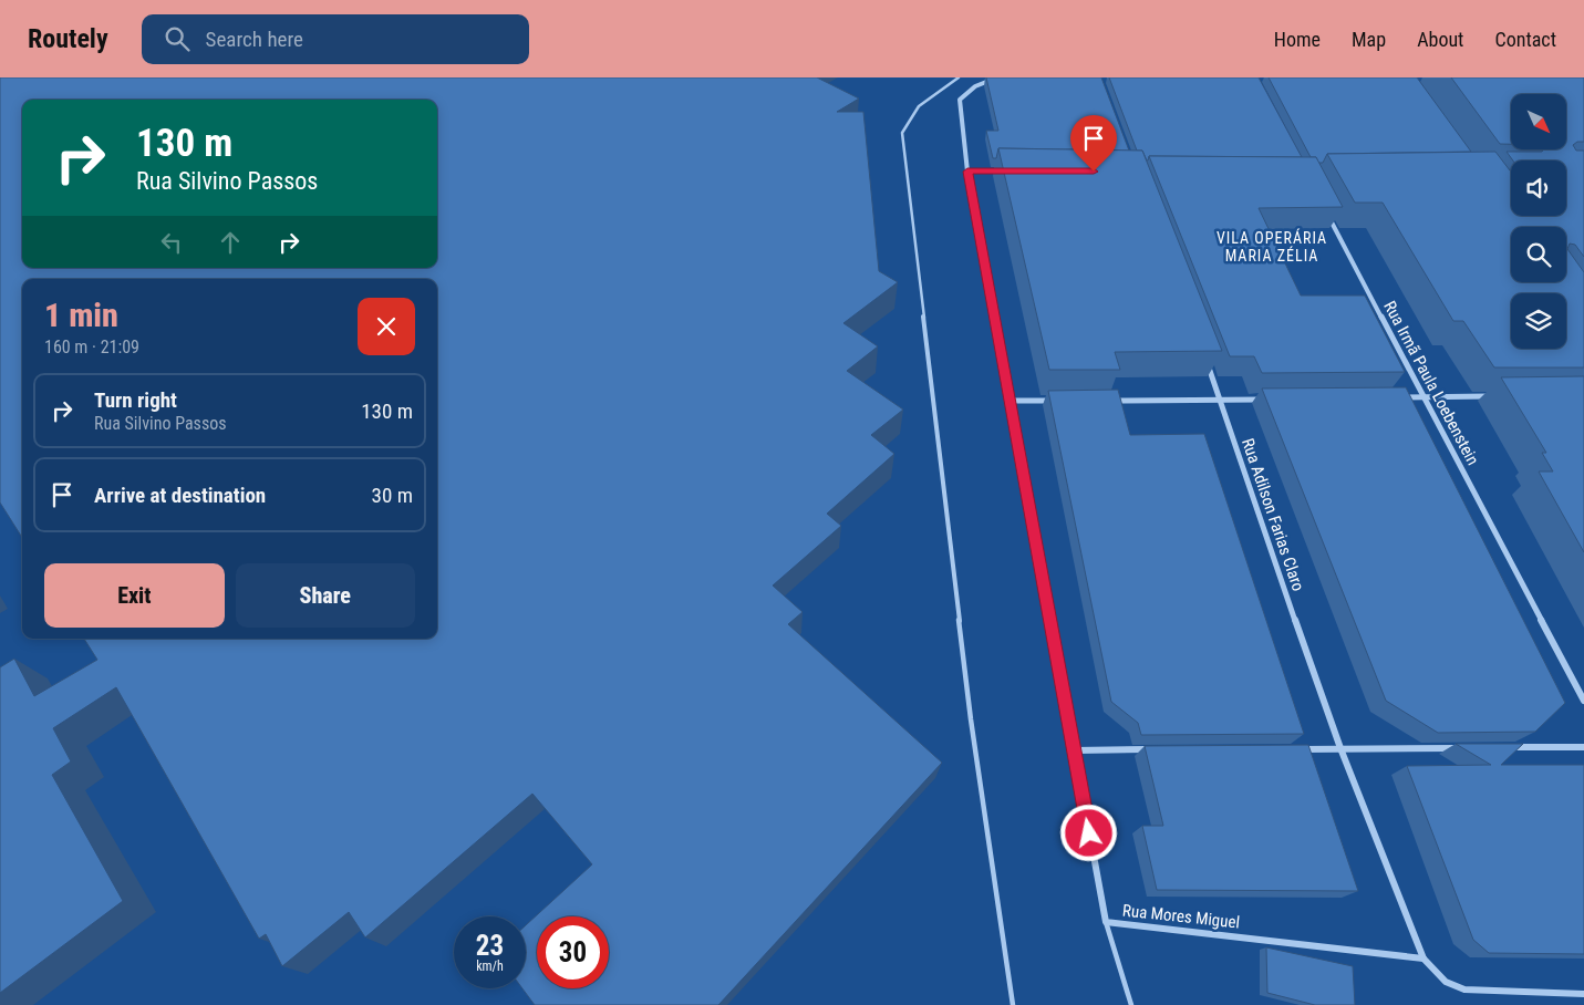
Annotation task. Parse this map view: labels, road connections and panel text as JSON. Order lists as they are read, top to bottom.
{
  "streets": {
    "street": ["Rua Irmã Paula Loebenstein", "Rua Adilson Farias Claro", "Rua Mores Miguel"]
  },
  "crossings": [
    ["Rua Adilson Farias Claro", "Rua Mores Miguel"]
  ],
  "districts": ["VILA OPERÁRIA MARIA ZÉLIA"],
  "north": "bottom right",
  "page": {
    "header": "Routely",
    "search": "Search here",
    "nav": [
      "Home",
      "Map",
      "About",
      "Contact"
    ],
    "turn": ["130 m", "Rua Silvino Passos"],
    "heading": ["1 min", "160 m · 21:09"],
    "list": [
      {
        "name": "Turn right",
        "note": "Rua Silvino Passos",
        "value": "130 m"
      },
      {
        "name": "Arrive at destination",
        "value": "30 m"
      }
    ],
    "buttons": ["Exit", "Share"],
    "speed": "23 km/h",
    "limit": "30"
  }
}
